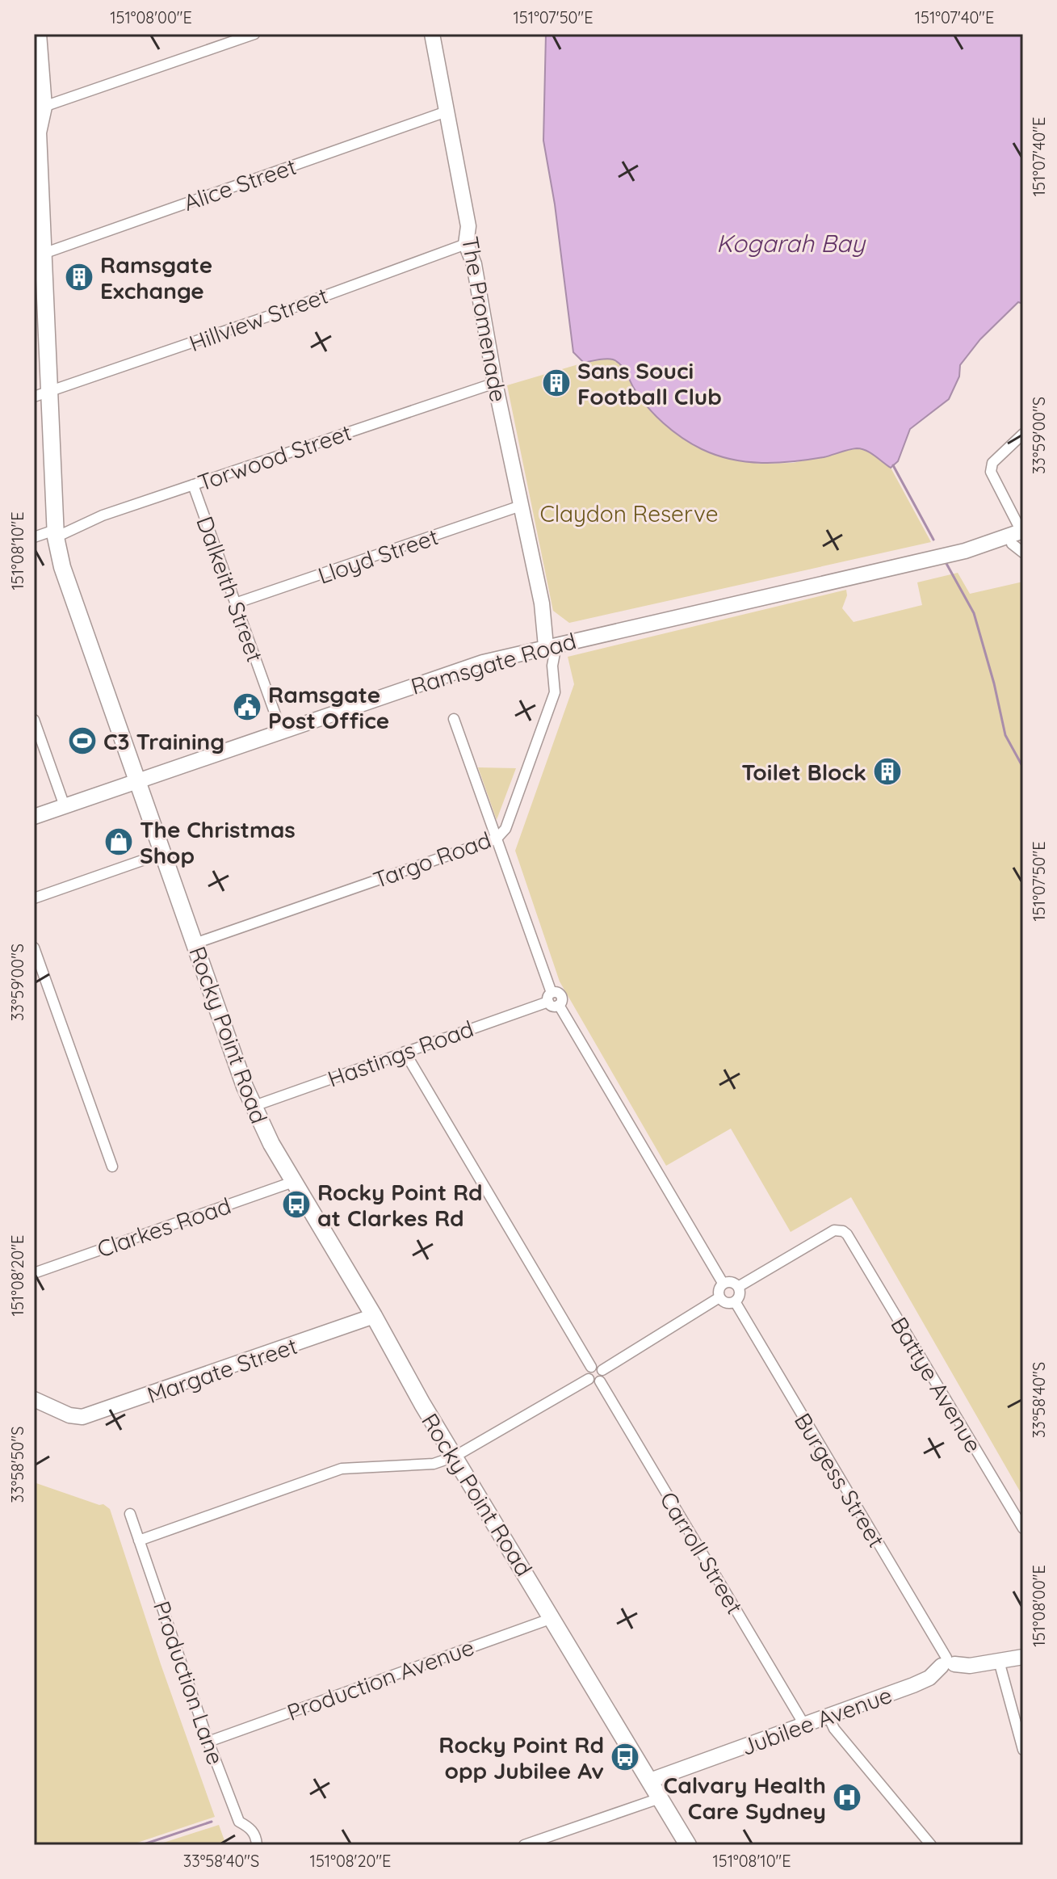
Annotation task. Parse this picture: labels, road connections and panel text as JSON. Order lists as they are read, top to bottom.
{
  "streets": {
    "main road": ["Rocky Point Road"],
    "street": [
      "Alice Street",
      "Hillview Street",
      "The Promenade",
      "Torwood Street",
      "Lloyd Street",
      "Dalkeith Street",
      "Ramsgate Road",
      "Targo Road",
      "Hastings Road",
      "Clarkes Road",
      "Margate Street",
      "Battye Avenue",
      "Burgess Street",
      "Carroll Street",
      "Production Avenue",
      "Production Lane",
      "Jubilee Avenue"
    ]
  },
  "crossings": [
    ["Alice Street", "The Promenade"],
    ["Alice Street", "Rocky Point Road"],
    ["Hillview Street", "The Promenade"],
    ["Hillview Street", "Rocky Point Road"],
    ["The Promenade", "Torwood Street"],
    ["The Promenade", "Lloyd Street"],
    ["The Promenade", "Ramsgate Road"],
    ["The Promenade", "Targo Road"],
    ["Torwood Street", "Dalkeith Street"],
    ["Torwood Street", "Rocky Point Road"],
    ["Lloyd Street", "Dalkeith Street"],
    ["Dalkeith Street", "Ramsgate Road"],
    ["Ramsgate Road", "Targo Road"],
    ["Ramsgate Road", "Rocky Point Road"],
    ["Targo Road", "Rocky Point Road"],
    ["Rocky Point Road", "Hastings Road"],
    ["Rocky Point Road", "Clarkes Road"],
    ["Rocky Point Road", "Margate Street"],
    ["Rocky Point Road", "Production Avenue"],
    ["Rocky Point Road", "Jubilee Avenue"],
    ["Battye Avenue", "Burgess Street"],
    ["Burgess Street", "Jubilee Avenue"],
    ["Carroll Street", "Jubilee Avenue"],
    ["Production Avenue", "Production Lane"]
  ],
  "water": ["Kogarah Bay"],
  "parks": ["Claydon Reserve"],
  "places": {
    "building": ["Ramsgate Exchange", "Sans Souci Football Club", "Toilet Block"],
    "public building": ["Ramsgate Post Office"],
    "sports": ["C3 Training"],
    "shop": ["The Christmas Shop"],
    "bus stop": ["Rocky Point Rd at Clarkes Rd", "Rocky Point Rd opp Jubilee Av"],
    "hospital": ["Calvary Health Care Sydney"]
  },
  "coordinates": [
    "151°08'00\"E",
    "151°07'50\"E",
    "151°07'40\"E",
    "33°59'00\"S",
    "151°08'10\"E",
    "151°08'20\"E",
    "33°58'40\"S",
    "33°58'50\"S"
  ]
}
